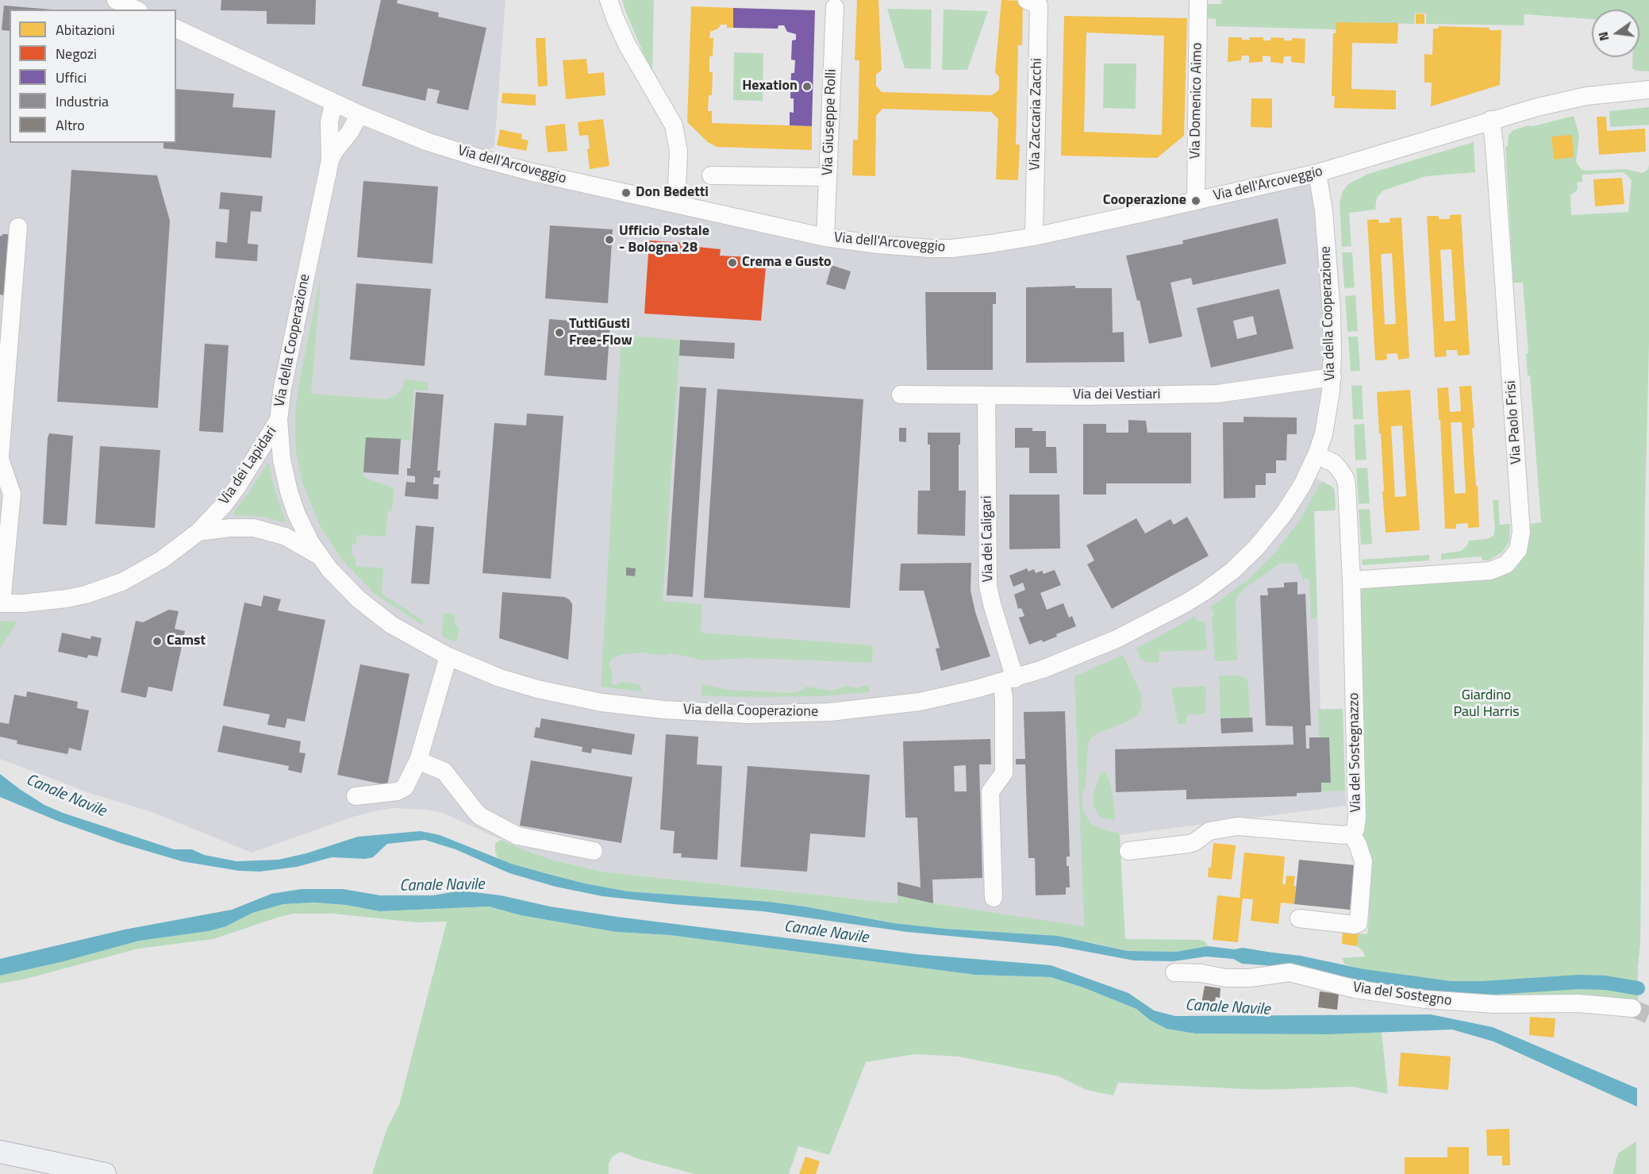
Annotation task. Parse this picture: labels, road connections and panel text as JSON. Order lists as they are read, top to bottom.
{
  "streets": {
    "street": [
      "Via Domenico Aimo",
      "Via Zaccaria Zacchi",
      "Via Giuseppe Rolli",
      "Via dell'Arcoveggio",
      "Via della Cooperazione",
      "Via dei Vestiari",
      "Via Paolo Frisi",
      "Via dei Lapidari",
      "Via dei Caligari",
      "Via del Sostegnazzo",
      "Via del Sostegno"
    ]
  },
  "crossings": [
    ["Via Domenico Aimo", "Via dell'Arcoveggio"],
    ["Via Zaccaria Zacchi", "Via dell'Arcoveggio"],
    ["Via Giuseppe Rolli", "Via dell'Arcoveggio"],
    ["Via dell'Arcoveggio", "Via della Cooperazione"],
    ["Via dell'Arcoveggio", "Via Paolo Frisi"],
    ["Via della Cooperazione", "Via dei Vestiari"],
    ["Via della Cooperazione", "Via dei Lapidari"],
    ["Via della Cooperazione", "Via dei Caligari"],
    ["Via della Cooperazione", "Via del Sostegnazzo"],
    ["Via dei Vestiari", "Via dei Caligari"],
    ["Via Paolo Frisi", "Via del Sostegnazzo"]
  ],
  "water": ["Canale Navile"],
  "parks": ["Giardino Paul Harris"],
  "places": [
    "Hexation",
    "Don Bedetti",
    "Cooperazione",
    "Ufficio Postale - Bologna 28",
    "Crema e Gusto",
    "TuttiGusti Free-Flow",
    "Camst"
  ],
  "legend": [
    "Abitazioni",
    "Negozi",
    "Uffici",
    "Industria",
    "Altro"
  ],
  "north": "left"
}
